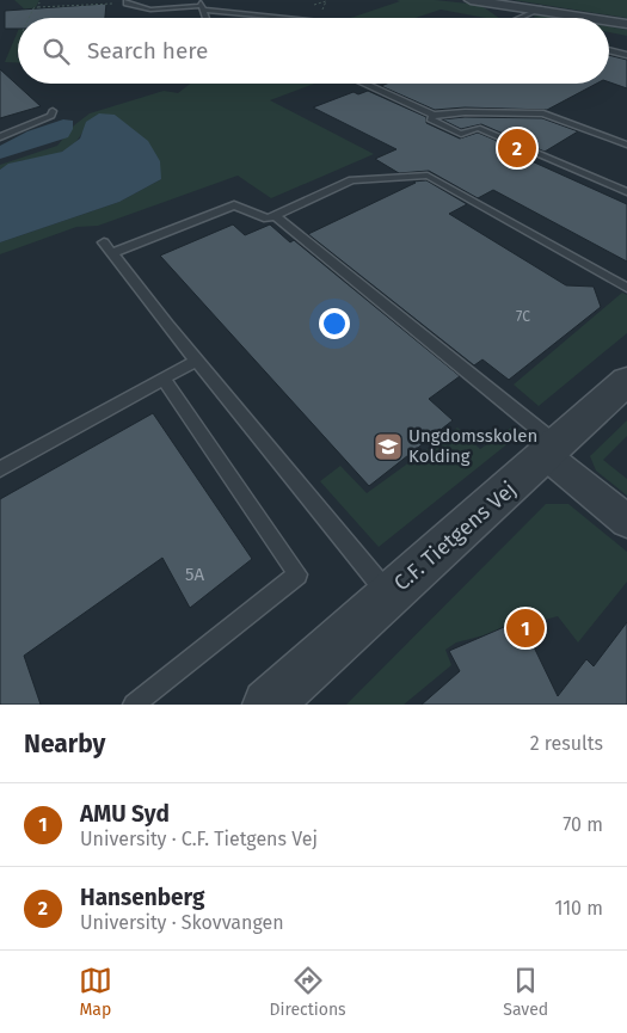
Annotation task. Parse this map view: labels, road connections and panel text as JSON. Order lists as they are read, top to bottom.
{
  "streets": {
    "street": ["C.F. Tietgens Vej"]
  },
  "places": {
    "school or university": ["Ungdomsskolen Kolding"]
  },
  "house_numbers": ["7C", "5A"],
  "page": {
    "search": "Search here",
    "pins": ["2", "1"],
    "heading": ["Nearby", "2 results"],
    "list": [
      {
        "mark": "1",
        "name": "AMU Syd",
        "note": "University · C.F. Tietgens Vej",
        "value": "70 m"
      },
      {
        "mark": "2",
        "name": "Hansenberg",
        "note": "University · Skovvangen",
        "value": "110 m"
      }
    ],
    "nav": ["Map", "Directions", "Saved"]
  }
}
